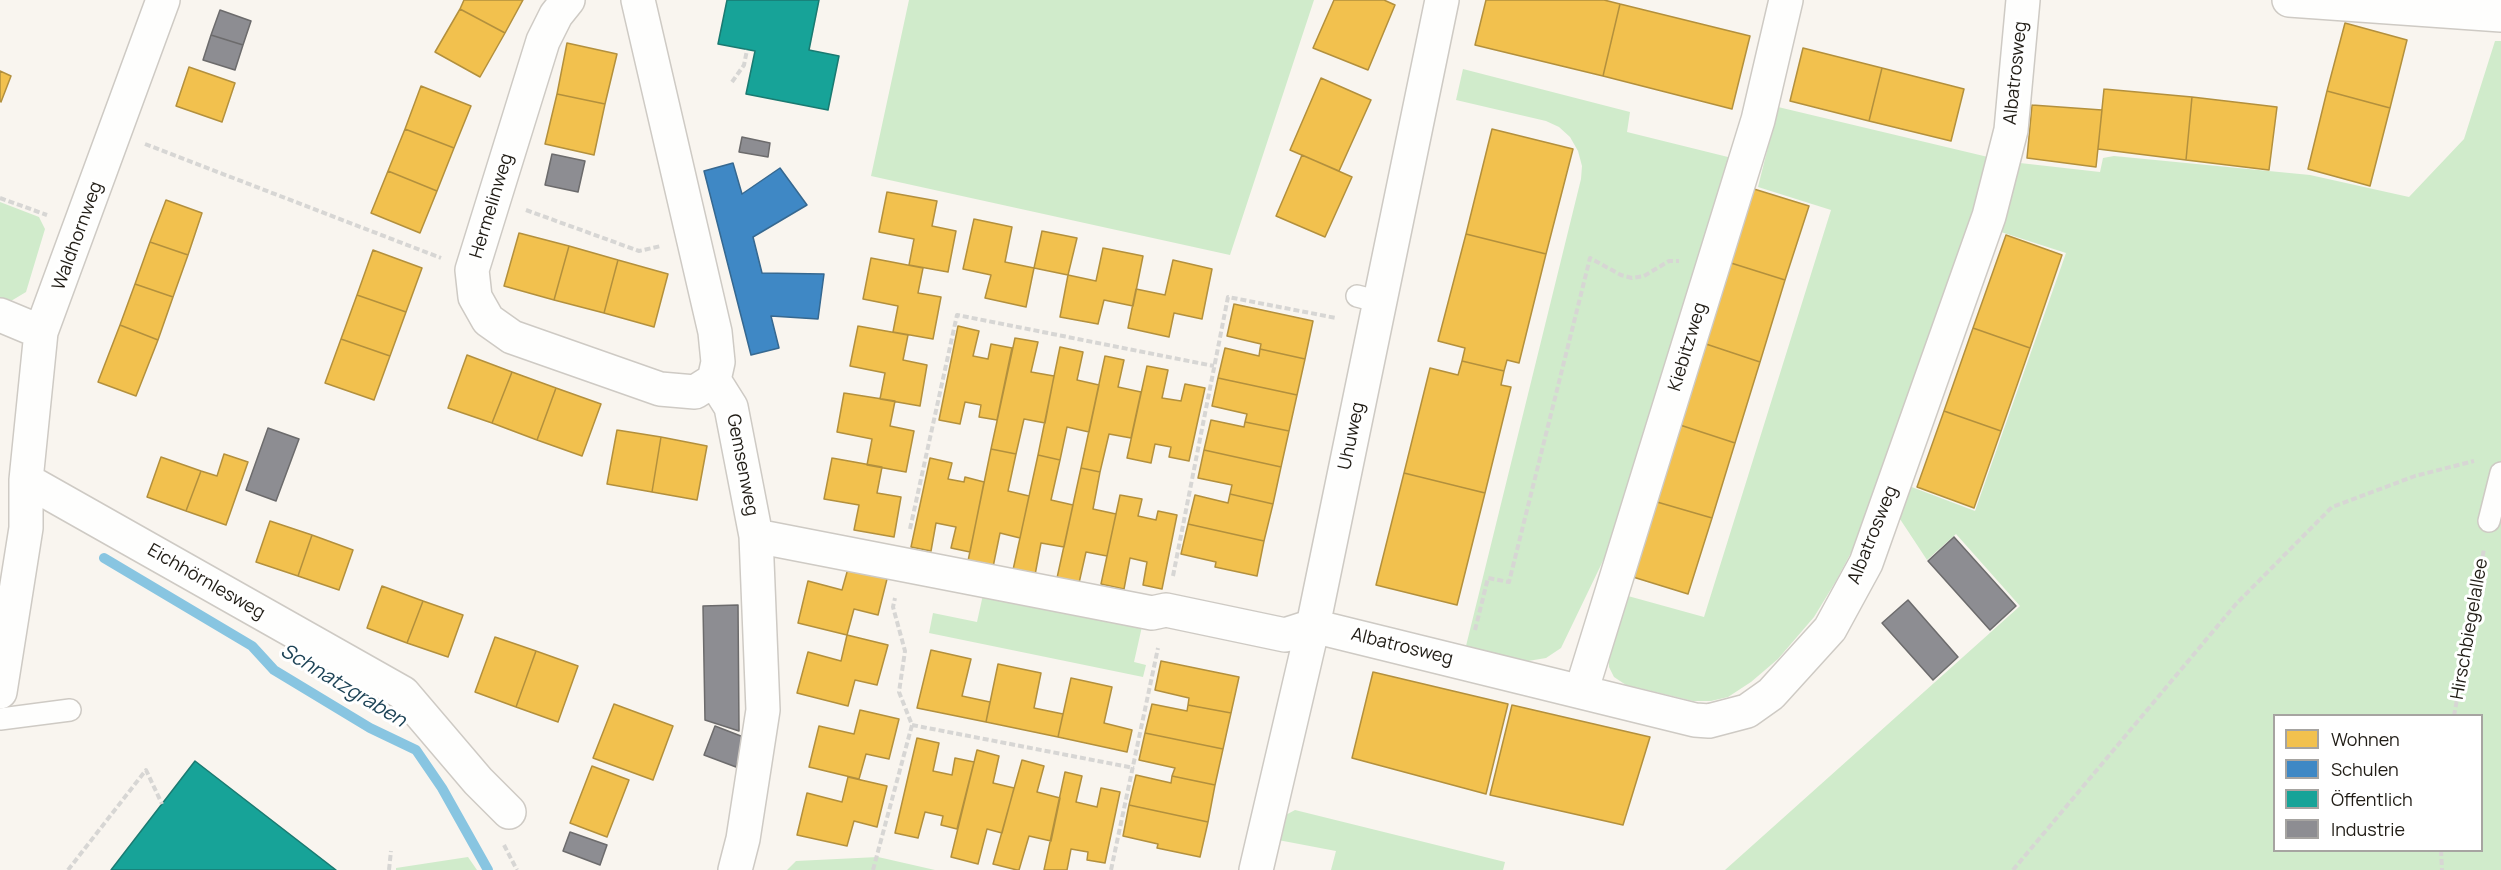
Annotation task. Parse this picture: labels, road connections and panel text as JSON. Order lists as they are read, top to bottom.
{
  "streets": {
    "street": [
      "Albatrosweg",
      "Hermelinweg",
      "Waldhornweg",
      "Kiebitzweg",
      "Uhuweg",
      "Gemsenweg",
      "Eichhörnlesweg"
    ],
    "path": ["Hirschbiegelallee"]
  },
  "crossings": [
    ["Albatrosweg", "Kiebitzweg"],
    ["Albatrosweg", "Uhuweg"],
    ["Hermelinweg", "Gemsenweg"],
    ["Waldhornweg", "Eichhörnlesweg"]
  ],
  "water": ["Schnatzgraben"],
  "legend": [
    "Wohnen",
    "Schulen",
    "Öffentlich",
    "Industrie"
  ]
}
